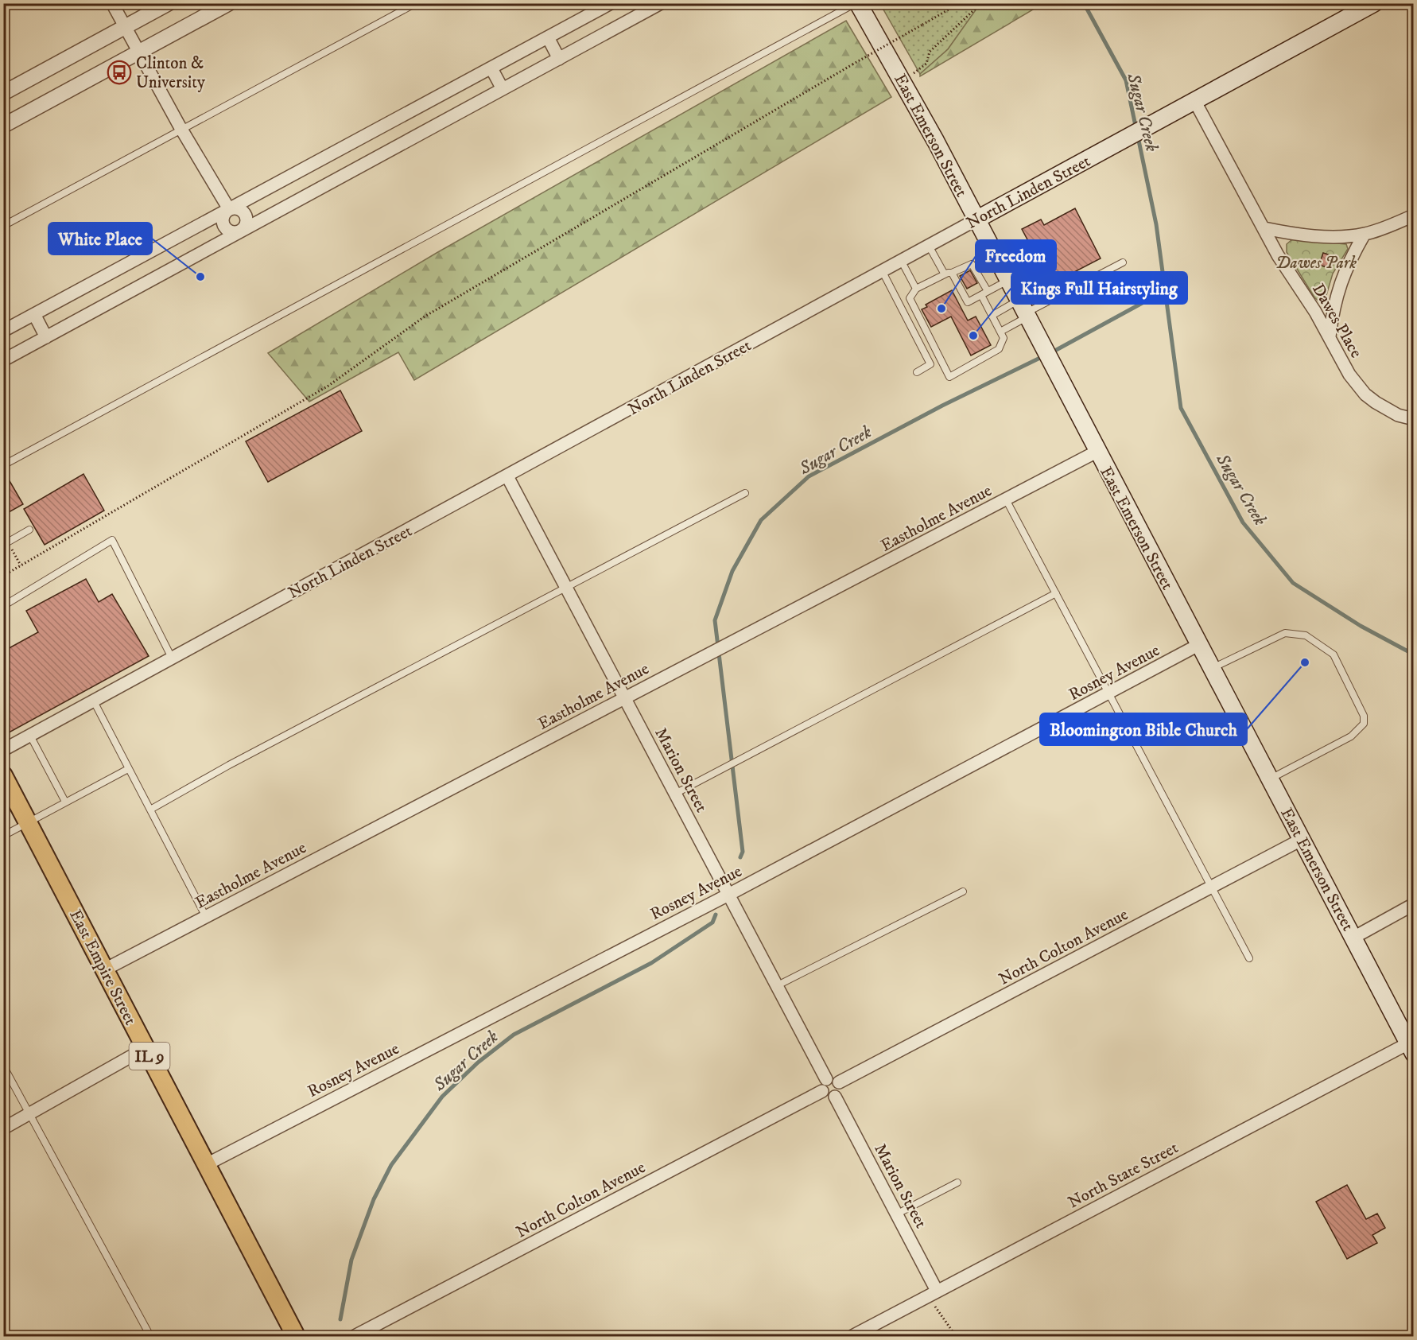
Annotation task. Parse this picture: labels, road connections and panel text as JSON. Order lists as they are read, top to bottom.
{
  "streets": {
    "main road": [
      "East Emerson Street",
      "North Linden Street",
      "East Empire Street",
      "IL 9"
    ],
    "street": [
      "Dawes Place",
      "Eastholme Avenue",
      "Rosney Avenue",
      "Marion Street",
      "North Colton Avenue",
      "North State Street"
    ]
  },
  "crossings": [
    ["East Emerson Street", "North Linden Street"],
    ["East Emerson Street", "Eastholme Avenue"],
    ["East Emerson Street", "Rosney Avenue"],
    ["East Emerson Street", "North Colton Avenue"],
    ["East Emerson Street", "North State Street"],
    ["North Linden Street", "Dawes Place"],
    ["North Linden Street", "Marion Street"],
    ["Eastholme Avenue", "Marion Street"],
    ["Eastholme Avenue", "East Empire Street"],
    ["Rosney Avenue", "Marion Street"],
    ["Rosney Avenue", "East Empire Street"],
    ["Marion Street", "North Colton Avenue"],
    ["Marion Street", "North State Street"]
  ],
  "water": ["Sugar Creek"],
  "parks": ["Dawes Park"],
  "places": {
    "bus stop": ["Clinton & University"],
    "other": [
      "White Place",
      "Freedom",
      "Kings Full Hairstyling",
      "Bloomington Bible Church"
    ]
  }
}
